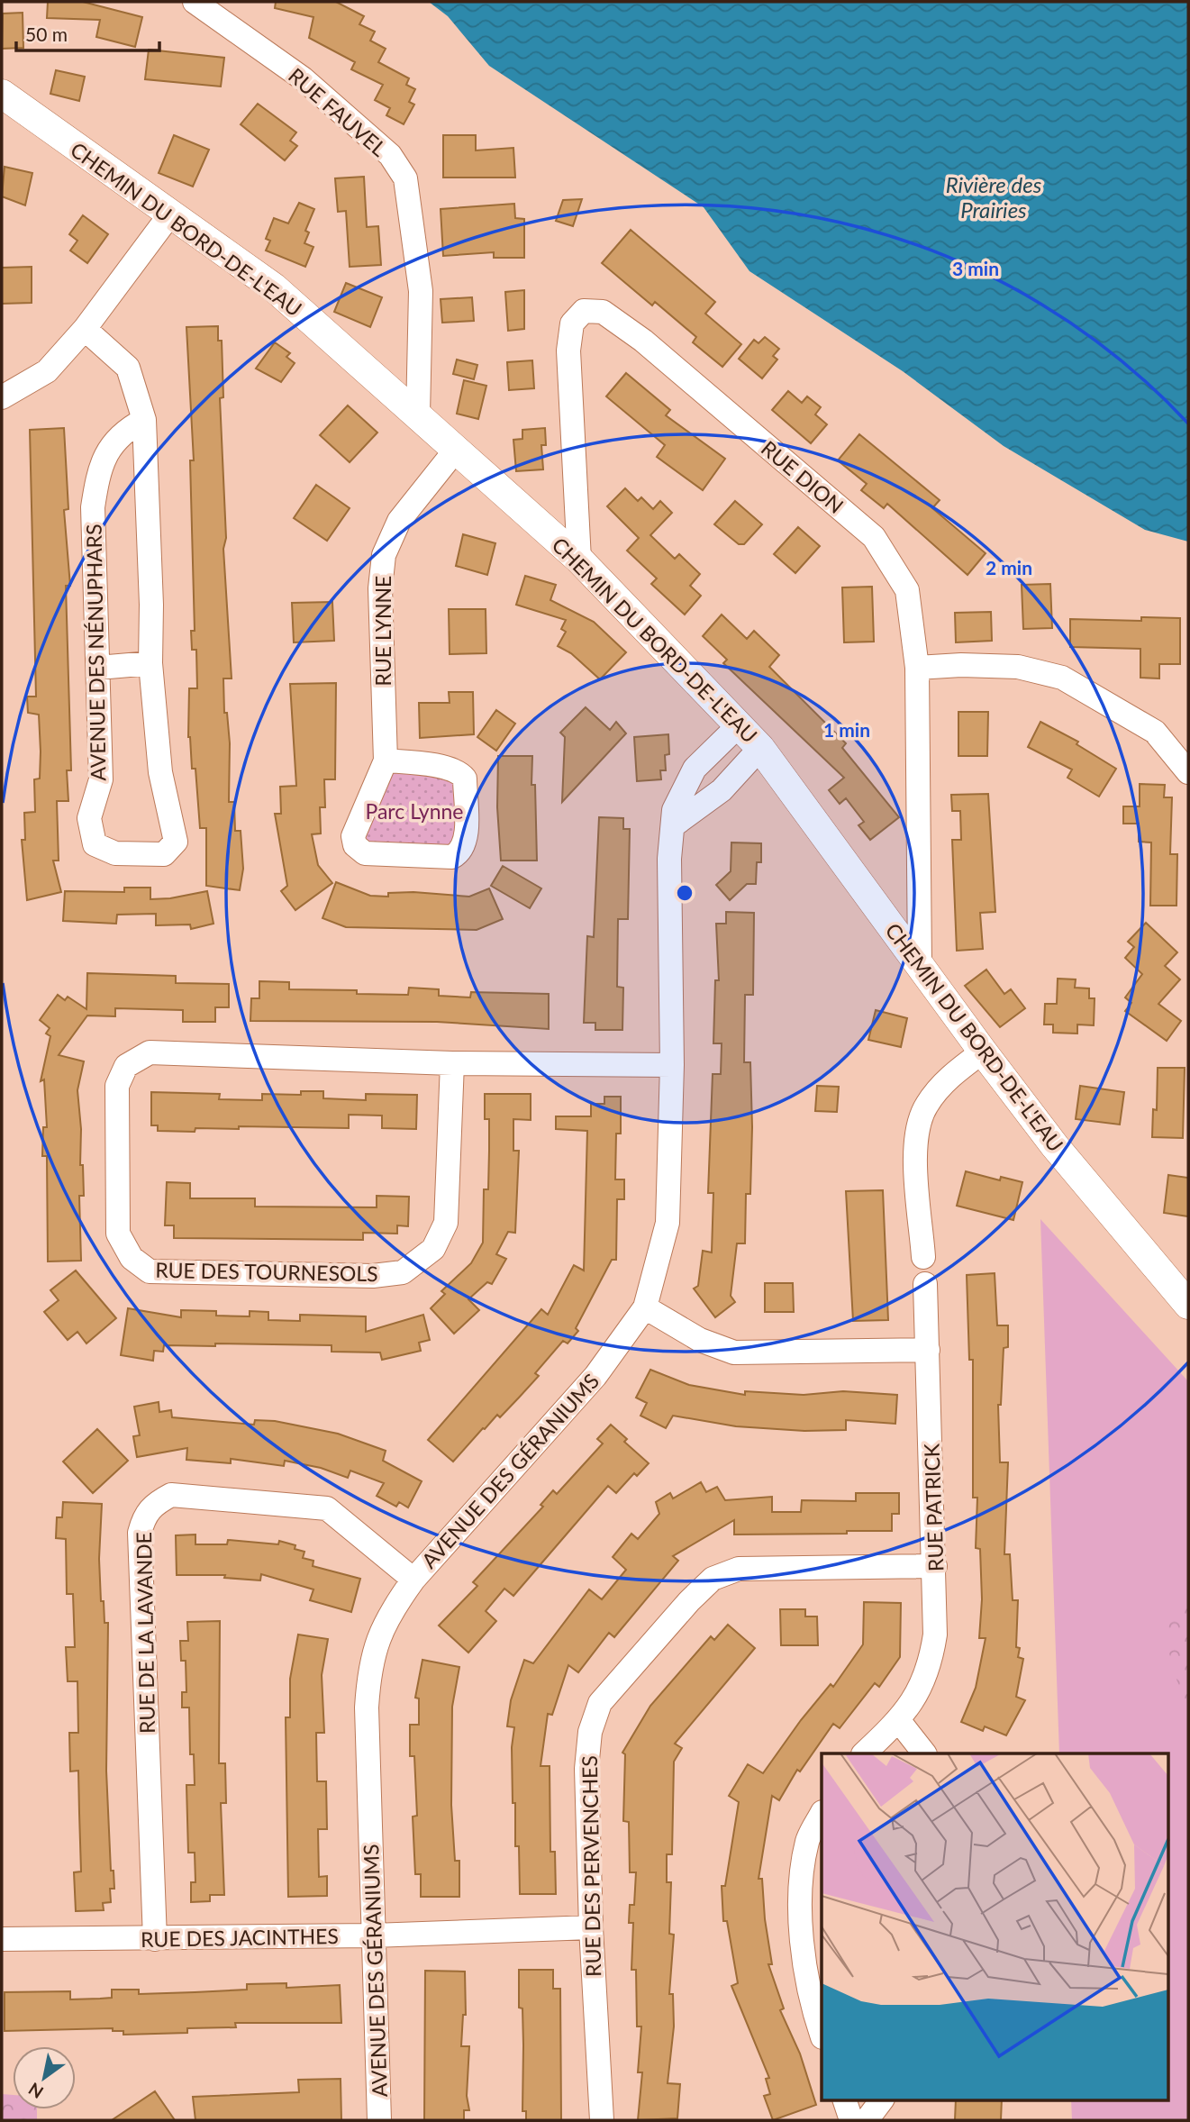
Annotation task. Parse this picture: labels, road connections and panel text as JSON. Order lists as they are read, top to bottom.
{
  "streets": {
    "street": [
      "RUE FAUVEL",
      "CHEMIN DU BORD-DE-L'EAU",
      "RUE DION",
      "RUE LYNNE",
      "AVENUE DES NÉNUPHARS",
      "RUE DES TOURNESOLS",
      "AVENUE DES GÉRANIUMS",
      "RUE PATRICK",
      "RUE DE LA LAVANDE",
      "RUE DES PERVENCHES",
      "RUE DES JACINTHES"
    ]
  },
  "crossings": [
    ["RUE FAUVEL", "CHEMIN DU BORD-DE-L'EAU"],
    ["CHEMIN DU BORD-DE-L'EAU", "RUE DION"],
    ["CHEMIN DU BORD-DE-L'EAU", "RUE LYNNE"],
    ["CHEMIN DU BORD-DE-L'EAU", "AVENUE DES GÉRANIUMS"],
    ["RUE DES TOURNESOLS", "AVENUE DES GÉRANIUMS"],
    ["AVENUE DES GÉRANIUMS", "RUE DE LA LAVANDE"],
    ["AVENUE DES GÉRANIUMS", "RUE DES JACINTHES"],
    ["RUE PATRICK", "RUE DES PERVENCHES"],
    ["RUE DE LA LAVANDE", "RUE DES JACINTHES"],
    ["RUE DES PERVENCHES", "RUE DES JACINTHES"]
  ],
  "water": ["Rivière des Prairies"],
  "parks": ["Parc Lynne"],
  "scale_bar": "50 m",
  "north": "bottom left",
  "rings": ["3 min", "2 min", "1 min"]
}
